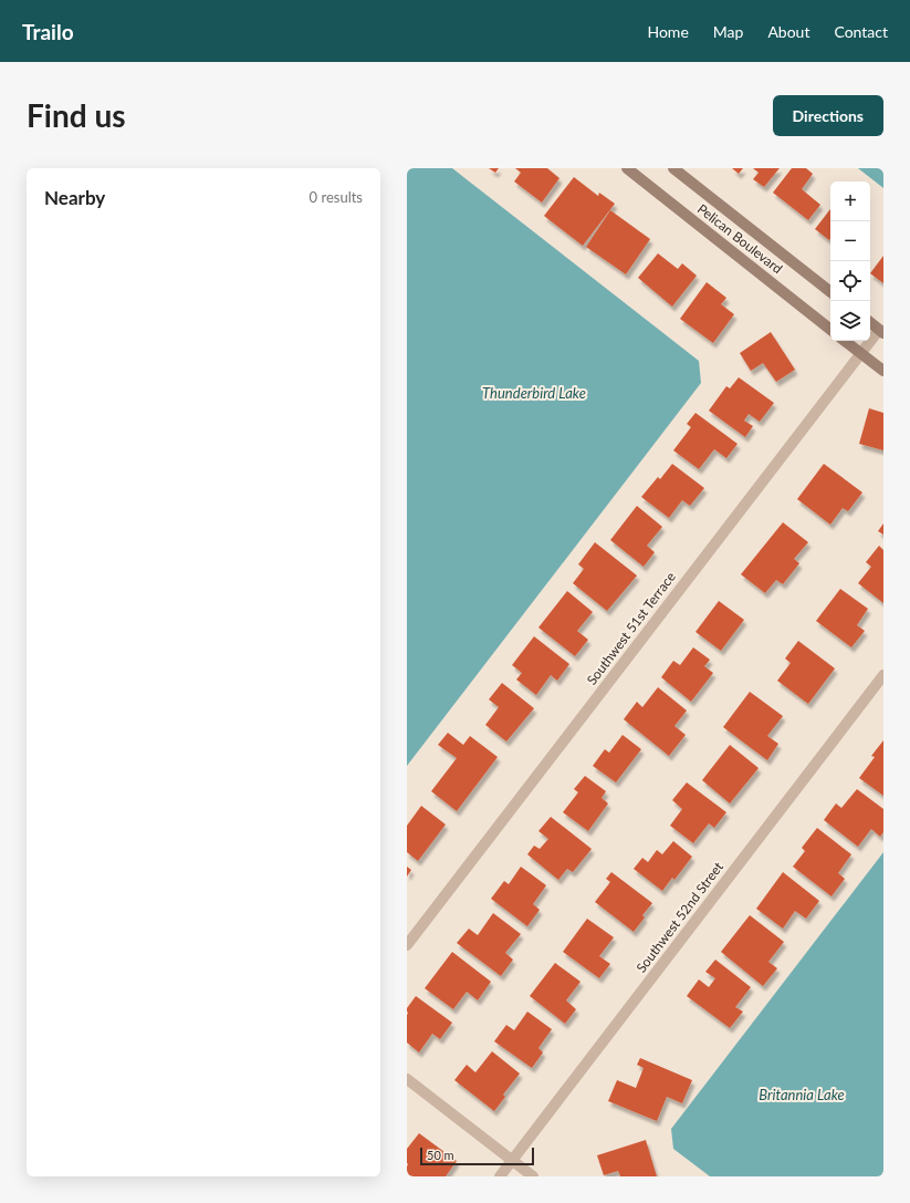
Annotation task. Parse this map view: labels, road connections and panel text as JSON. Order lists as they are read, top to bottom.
{
  "streets": {
    "street": ["Pelican Boulevard", "Southwest 51st Terrace", "Southwest 52nd Street"]
  },
  "water": ["Thunderbird Lake", "Britannia Lake"],
  "scale_bar": "50 m",
  "page": {
    "header": "Trailo",
    "nav": [
      "Home",
      "Map",
      "About",
      "Contact"
    ],
    "buttons": "Directions",
    "title": "Find us",
    "heading": ["Nearby", "0 results"],
    "map_buttons": ["+", "−"],
    "scale": "50 m"
  }
}
